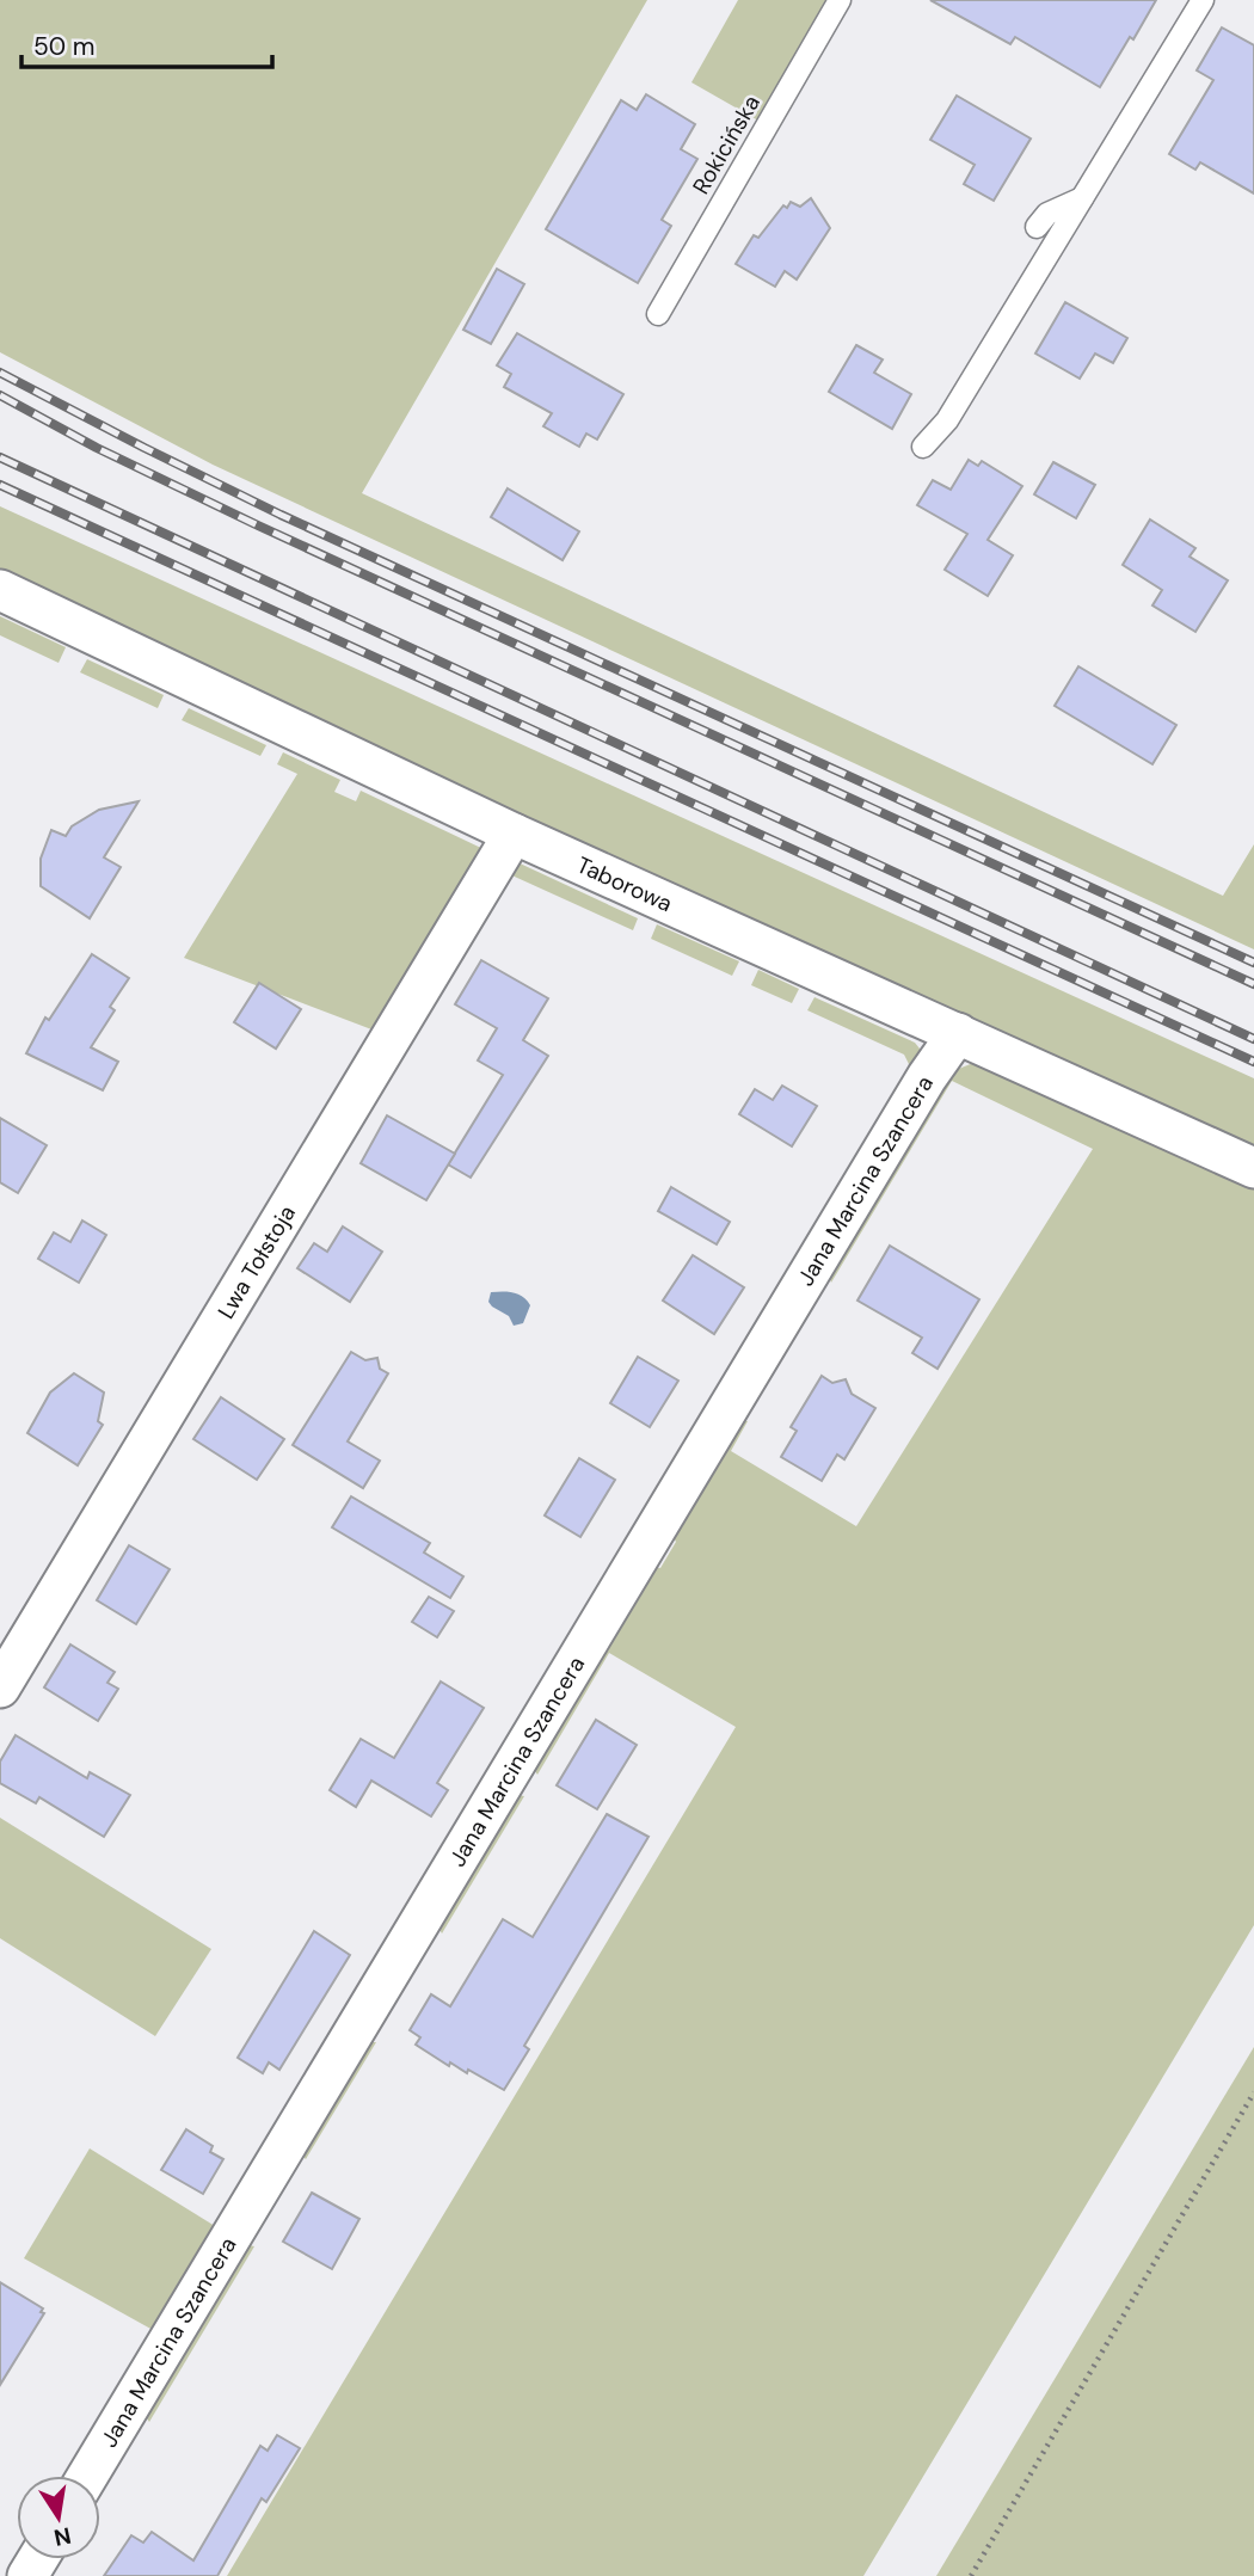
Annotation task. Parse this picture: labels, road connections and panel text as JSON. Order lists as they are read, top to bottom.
{
  "streets": {
    "street": ["Taborowa", "Jana Marcina Szancera", "Lwa Tołstoja"],
    "lane": ["Rokicińska"]
  },
  "crossings": [
    ["Taborowa", "Jana Marcina Szancera"],
    ["Taborowa", "Lwa Tołstoja"]
  ],
  "scale_bar": "50 m",
  "north": "bottom"
}
